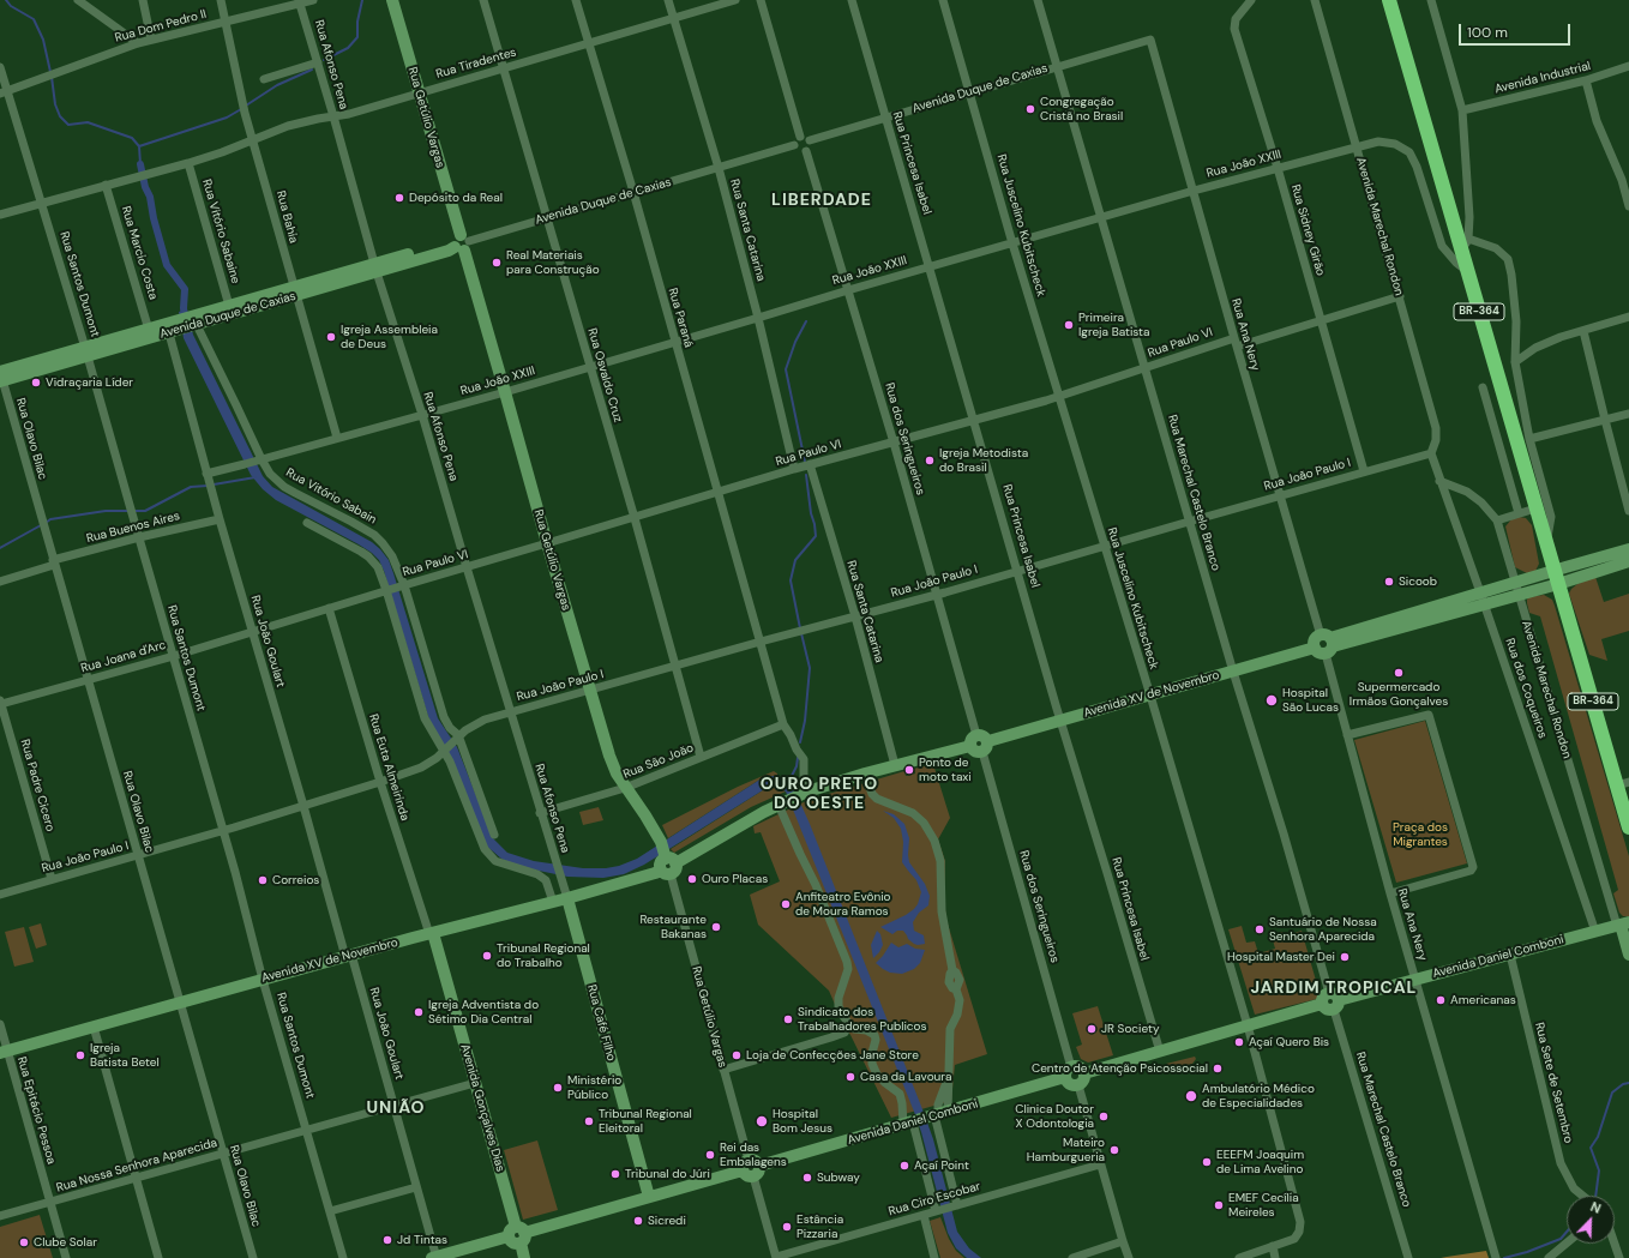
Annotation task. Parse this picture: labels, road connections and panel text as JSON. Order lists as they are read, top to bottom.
{
  "streets": {
    "highway": ["BR-364"],
    "street": [
      "Rua Dom Pedro II",
      "Rua Tiradentes",
      "Rua Afonso Pena",
      "Avenida Industrial",
      "Avenida Duque de Caxias",
      "Rua Getúlio Vargas",
      "Rua Princesa Isabel",
      "Rua João XXIII",
      "Rua Bahia",
      "Rua Juscelino Kubitscheck",
      "Avenida Marechal Rondon",
      "Rua Santa Catarina",
      "Rua Sidney Girão",
      "Rua Vitório Sabaine",
      "Rua Marcio Costa",
      "Rua Santos Dumont",
      "Rua Paraná",
      "Rua Ana Nery",
      "Rua Paulo VI",
      "Rua Osvaldo Cruz",
      "Rua Olavo Bilac",
      "Rua dos Seringueiros",
      "Rua João Paulo I",
      "Rua Marechal Castelo Branco",
      "Rua Vitório Sabain",
      "Rua Buenos Aires",
      "Rua João Goulart",
      "Rua Joana d'Arc",
      "Rua dos Coqueiros",
      "Avenida XV de Novembro",
      "Rua São João",
      "Rua Euta Almeirinda",
      "Rua Padre Cicero",
      "Avenida Daniel Comboni",
      "Rua Café Filho",
      "Rua Sete de Setembro",
      "Avenida Gonçalves Dias",
      "Rua Epitácio Pessoa",
      "Rua Nossa Senhora Aparecida",
      "Rua Ciro Escobar"
    ]
  },
  "crossings": [
    ["Rua Dom Pedro II", "Rua Afonso Pena"],
    ["Rua Dom Pedro II", "Rua Bahia"],
    ["Rua Dom Pedro II", "Rua Santos Dumont"],
    ["Rua Tiradentes", "Rua Afonso Pena"],
    ["Rua Tiradentes", "Rua Getúlio Vargas"],
    ["Rua Tiradentes", "Rua Bahia"],
    ["Rua Tiradentes", "Rua Santa Catarina"],
    ["Rua Tiradentes", "Rua Vitório Sabaine"],
    ["Rua Tiradentes", "Rua Marcio Costa"],
    ["Rua Tiradentes", "Rua Santos Dumont"],
    ["Rua Tiradentes", "Rua Paraná"],
    ["Rua Tiradentes", "Rua Osvaldo Cruz"],
    ["Rua Afonso Pena", "Avenida Duque de Caxias"],
    ["Rua Afonso Pena", "Rua João XXIII"],
    ["Rua Afonso Pena", "Rua Paulo VI"],
    ["Rua Afonso Pena", "Rua João Paulo I"],
    ["Rua Afonso Pena", "Rua São João"],
    ["Rua Afonso Pena", "Rua Café Filho"],
    ["Avenida Duque de Caxias", "Rua Getúlio Vargas"],
    ["Avenida Duque de Caxias", "Rua Princesa Isabel"],
    ["Avenida Duque de Caxias", "Rua Bahia"],
    ["Avenida Duque de Caxias", "Rua Juscelino Kubitscheck"],
    ["Avenida Duque de Caxias", "Rua Santa Catarina"],
    ["Avenida Duque de Caxias", "Rua Vitório Sabaine"],
    ["Avenida Duque de Caxias", "Rua Marcio Costa"],
    ["Avenida Duque de Caxias", "Rua Santos Dumont"],
    ["Avenida Duque de Caxias", "Rua Paraná"],
    ["Avenida Duque de Caxias", "Rua Ana Nery"],
    ["Avenida Duque de Caxias", "Rua Osvaldo Cruz"],
    ["Avenida Duque de Caxias", "Rua Olavo Bilac"],
    ["Avenida Duque de Caxias", "Rua dos Seringueiros"],
    ["Avenida Duque de Caxias", "Rua Marechal Castelo Branco"],
    ["Avenida Duque de Caxias", "Rua Vitório Sabain"],
    ["Avenida Duque de Caxias", "Rua João Goulart"],
    ["Rua Getúlio Vargas", "Rua João XXIII"],
    ["Rua Getúlio Vargas", "Rua Paulo VI"],
    ["Rua Getúlio Vargas", "Rua João Paulo I"],
    ["Rua Getúlio Vargas", "Avenida XV de Novembro"],
    ["Rua Getúlio Vargas", "Rua São João"],
    ["Rua Getúlio Vargas", "Avenida Daniel Comboni"],
    ["Rua Getúlio Vargas", "Rua Ciro Escobar"],
    ["Rua Princesa Isabel", "Rua João XXIII"],
    ["Rua Princesa Isabel", "Rua Paulo VI"],
    ["Rua Princesa Isabel", "Rua João Paulo I"],
    ["Rua Princesa Isabel", "Avenida XV de Novembro"],
    ["Rua João XXIII", "Rua Bahia"],
    ["Rua João XXIII", "Rua Juscelino Kubitscheck"],
    ["Rua João XXIII", "Avenida Marechal Rondon"],
    ["Rua João XXIII", "Rua Santa Catarina"],
    ["Rua João XXIII", "Rua Sidney Girão"],
    ["Rua João XXIII", "BR-364"],
    ["Rua João XXIII", "Rua Paraná"],
    ["Rua João XXIII", "Rua Ana Nery"],
    ["Rua João XXIII", "Rua Osvaldo Cruz"],
    ["Rua João XXIII", "Rua dos Seringueiros"],
    ["Rua João XXIII", "Rua Marechal Castelo Branco"],
    ["Rua João XXIII", "Rua Vitório Sabain"],
    ["Rua João XXIII", "Rua João Goulart"],
    ["Rua Juscelino Kubitscheck", "Rua Paulo VI"],
    ["Rua Juscelino Kubitscheck", "Rua João Paulo I"],
    ["Rua Juscelino Kubitscheck", "Avenida XV de Novembro"],
    ["Avenida Marechal Rondon", "Rua João Paulo I"],
    ["Avenida Marechal Rondon", "Rua dos Coqueiros"],
    ["Avenida Marechal Rondon", "Avenida XV de Novembro"],
    ["Avenida Marechal Rondon", "Avenida Daniel Comboni"],
    ["Rua Santa Catarina", "Rua Paulo VI"],
    ["Rua Santa Catarina", "Rua João Paulo I"],
    ["Rua Santa Catarina", "Avenida XV de Novembro"],
    ["Rua Sidney Girão", "Rua João Paulo I"],
    ["Rua Santos Dumont", "Rua João Paulo I"],
    ["Rua Santos Dumont", "Rua Buenos Aires"],
    ["Rua Santos Dumont", "Rua Joana d'Arc"],
    ["Rua Santos Dumont", "Avenida XV de Novembro"],
    ["Rua Santos Dumont", "Rua Nossa Senhora Aparecida"],
    ["BR-364", "Avenida XV de Novembro"],
    ["Rua Paraná", "Rua Paulo VI"],
    ["Rua Paraná", "Rua João Paulo I"],
    ["Rua Paraná", "Avenida XV de Novembro"],
    ["Rua Paraná", "Rua São João"],
    ["Rua Ana Nery", "Rua Paulo VI"],
    ["Rua Ana Nery", "Rua João Paulo I"],
    ["Rua Ana Nery", "Avenida XV de Novembro"],
    ["Rua Ana Nery", "Avenida Daniel Comboni"],
    ["Rua Paulo VI", "Rua Osvaldo Cruz"],
    ["Rua Paulo VI", "Rua dos Seringueiros"],
    ["Rua Paulo VI", "Rua Marechal Castelo Branco"],
    ["Rua Paulo VI", "Rua Vitório Sabain"],
    ["Rua Paulo VI", "Rua Joana d'Arc"],
    ["Rua Osvaldo Cruz", "Rua João Paulo I"],
    ["Rua Osvaldo Cruz", "Rua São João"],
    ["Rua Olavo Bilac", "Rua João Paulo I"],
    ["Rua Olavo Bilac", "Rua Buenos Aires"],
    ["Rua Olavo Bilac", "Rua Joana d'Arc"],
    ["Rua Olavo Bilac", "Avenida XV de Novembro"],
    ["Rua Olavo Bilac", "Rua Nossa Senhora Aparecida"],
    ["Rua dos Seringueiros", "Rua João Paulo I"],
    ["Rua dos Seringueiros", "Avenida XV de Novembro"],
    ["Rua dos Seringueiros", "Avenida Daniel Comboni"],
    ["Rua João Paulo I", "Rua Marechal Castelo Branco"],
    ["Rua João Paulo I", "Rua Vitório Sabain"],
    ["Rua João Paulo I", "Rua João Goulart"],
    ["Rua João Paulo I", "Rua dos Coqueiros"],
    ["Rua João Paulo I", "Rua Euta Almeirinda"],
    ["Rua João Paulo I", "Rua Padre Cicero"],
    ["Rua Marechal Castelo Branco", "Avenida XV de Novembro"],
    ["Rua Marechal Castelo Branco", "Avenida Daniel Comboni"],
    ["Rua Vitório Sabain", "Rua João Goulart"],
    ["Rua Buenos Aires", "Rua João Goulart"],
    ["Rua João Goulart", "Rua Joana d'Arc"],
    ["Rua João Goulart", "Avenida XV de Novembro"],
    ["Rua João Goulart", "Avenida Daniel Comboni"],
    ["Rua João Goulart", "Rua Nossa Senhora Aparecida"],
    ["Rua Joana d'Arc", "Rua Euta Almeirinda"],
    ["Rua Joana d'Arc", "Rua Padre Cicero"],
    ["Rua dos Coqueiros", "Avenida XV de Novembro"],
    ["Rua dos Coqueiros", "Avenida Daniel Comboni"],
    ["Avenida XV de Novembro", "Rua Euta Almeirinda"],
    ["Avenida XV de Novembro", "Rua Café Filho"],
    ["Avenida XV de Novembro", "Avenida Gonçalves Dias"],
    ["Avenida XV de Novembro", "Rua Epitácio Pessoa"],
    ["Rua Euta Almeirinda", "Avenida Gonçalves Dias"],
    ["Avenida Daniel Comboni", "Rua Café Filho"],
    ["Avenida Daniel Comboni", "Rua Sete de Setembro"],
    ["Avenida Daniel Comboni", "Avenida Gonçalves Dias"],
    ["Avenida Gonçalves Dias", "Rua Nossa Senhora Aparecida"],
    ["Rua Epitácio Pessoa", "Rua Nossa Senhora Aparecida"]
  ],
  "districts": [
    "LIBERDADE",
    "OURO PRETO DO OESTE",
    "JARDIM TROPICAL",
    "UNIÃO"
  ],
  "parks": ["Praça dos Migrantes"],
  "places": [
    "Congregação Cristã no Brasil",
    "Depósito da Real",
    "Real Materiais para Construção",
    "Primeira Igreja Batista",
    "Igreja Assembleia de Deus",
    "Vidraçaria Líder",
    "Igreja Metodista do Brasil",
    "Sicoob",
    "Supermercado Irmãos Gonçalves",
    "Hospital São Lucas",
    "Ponto de moto taxi",
    "Ouro Placas",
    "Correios",
    "Anfiteatro Evônio de Moura Ramos",
    "Restaurante Bakanas",
    "Santuário de Nossa Senhora Aparecida",
    "Tribunal Regional do Trabalho",
    "Hospital Master Dei",
    "Americanas",
    "Igreja Adventista do Sétimo Dia Central",
    "Sindicato dos Trabalhadores Publicos",
    "JR Society",
    "Açaí Quero Bis",
    "Igreja Batista Betel",
    "Loja de Confecções Jane Store",
    "Centro de Atenção Psicossocial",
    "Casa da Lavoura",
    "Ministério Público",
    "Ambulatório Médico de Especialidades",
    "Clinica Doutor X Odontologia",
    "Tribunal Regional Eleitoral",
    "Hospital Bom Jesus",
    "Mateiro Hamburgueria",
    "Rei das Embalagens",
    "EEEFM Joaquim de Lima Avelino",
    "Açaí Point",
    "Tribunal do Júri",
    "Subway",
    "EMEF Cecília Meireles",
    "Sicredi",
    "Estância Pizzaria",
    "Jd Tintas",
    "Clube Solar"
  ],
  "scale_bar": "100 m",
  "north": "top right"
}
